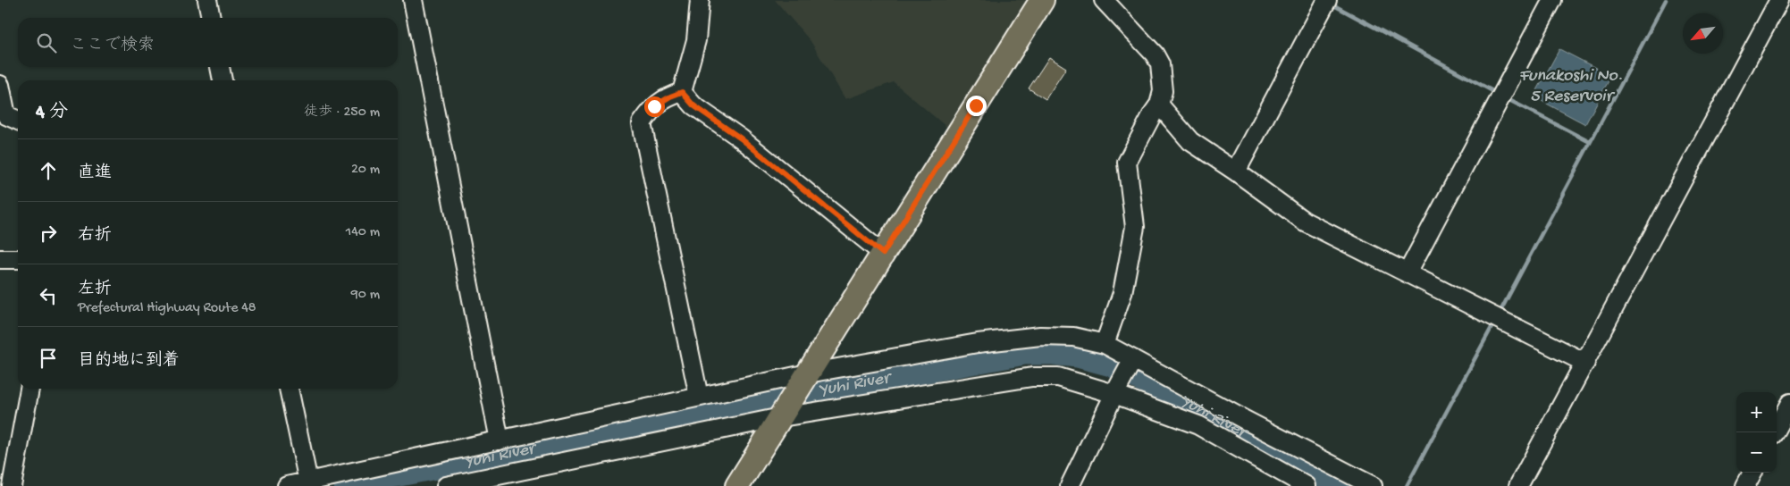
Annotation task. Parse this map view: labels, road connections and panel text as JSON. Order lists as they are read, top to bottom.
{
  "water": ["Funakoshi No. 5 Reservoir", "Yuhi River"],
  "north": "bottom left",
  "page": {
    "search": "ここで検索",
    "heading": ["4 分", "徒歩 · 250 m"],
    "list": [
      ["直進", "20 m"],
      ["右折", "140 m"],
      ["左折", "Prefectural Highway Route 48", "90 m"],
      "目的地に到着"
    ],
    "map_buttons": ["+", "−"]
  }
}
